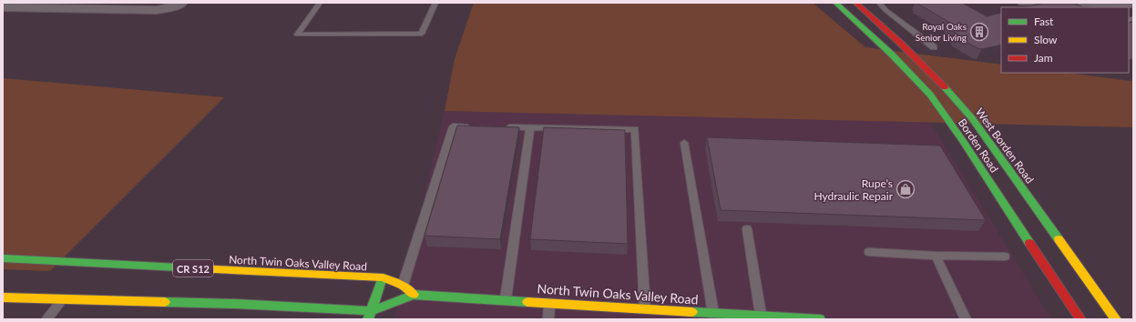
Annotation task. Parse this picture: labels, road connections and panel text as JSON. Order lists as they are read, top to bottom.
{
  "streets": {
    "main road": [
      "Borden Road",
      "West Borden Road",
      "North Twin Oaks Valley Road",
      "CR S12"
    ]
  },
  "places": {
    "building": ["Royal Oaks Senior Living"],
    "shop": ["Rupe’s Hydraulic Repair"]
  },
  "legend": ["Fast", "Slow", "Jam"]
}
